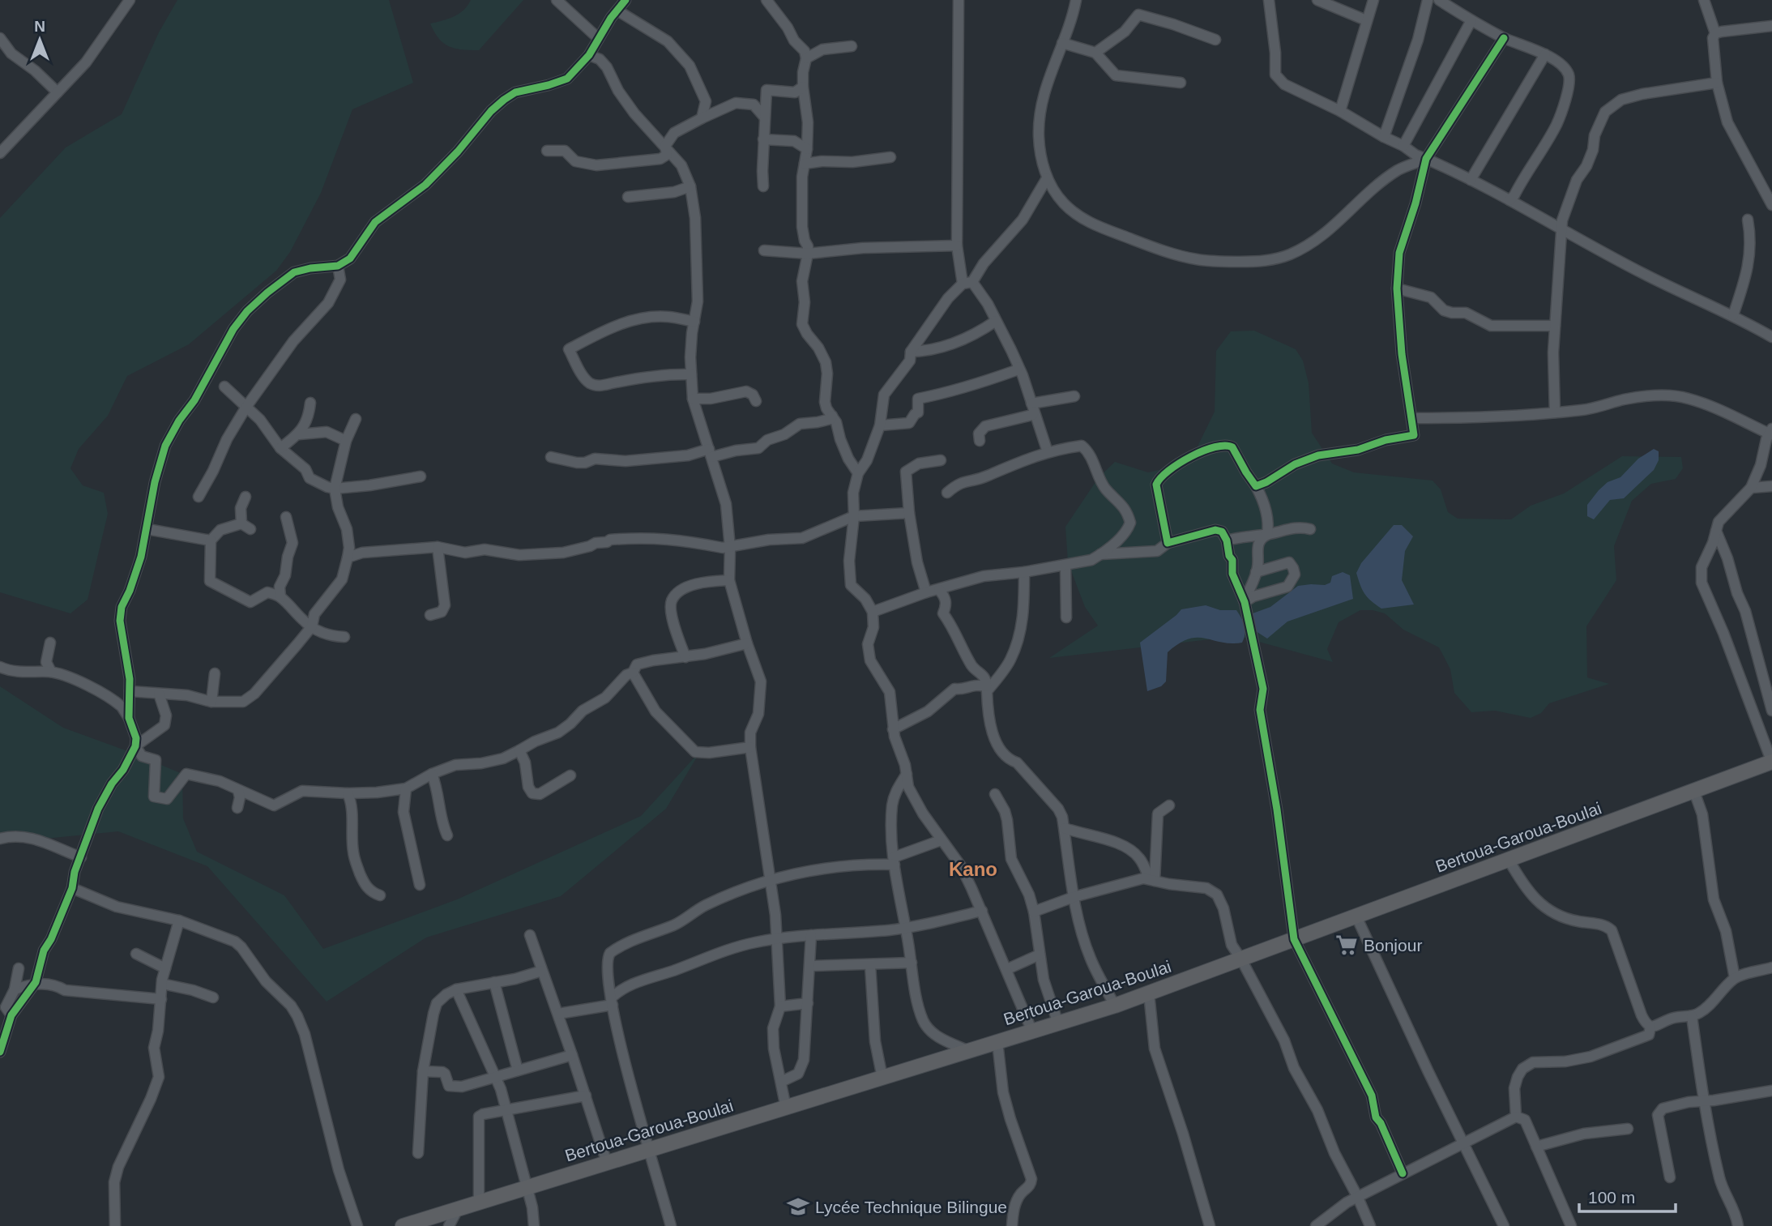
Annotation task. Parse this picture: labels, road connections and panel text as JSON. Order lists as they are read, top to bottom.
{
  "streets": {
    "highway": ["Bertoua-Garoua-Boulai"]
  },
  "districts": ["Kano"],
  "places": {
    "supermarket": ["Bonjour"],
    "school or university": ["Lycée Technique Bilingue"]
  },
  "scale_bar": "100 m",
  "north": "top"
}
